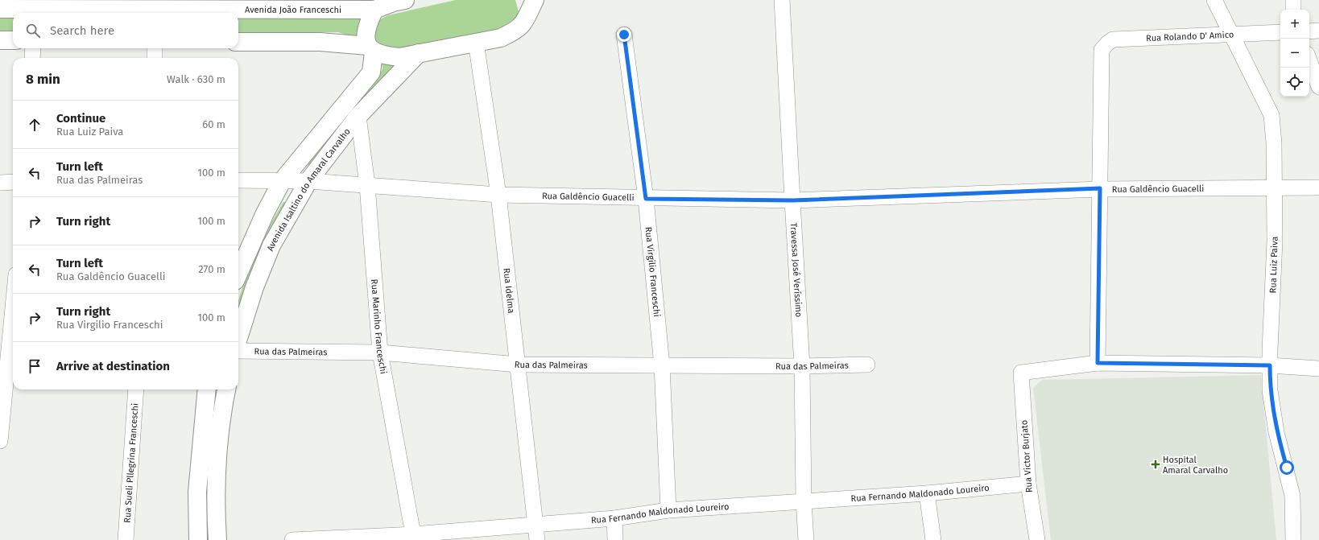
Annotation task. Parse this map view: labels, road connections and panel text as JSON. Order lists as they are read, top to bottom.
{
  "streets": {
    "main road": ["Avenida João Franceschi", "Avenida Isaltino do Amaral Carvalho"],
    "street": [
      "Rua Rolando D' Amico",
      "Rua Galdêncio Guacelli",
      "Rua Luiz Paiva",
      "Travessa José Veríssimo",
      "Rua Virgilio Franceschi",
      "Rua Idelma",
      "Rua Marinho Franceschi",
      "Rua das Palmeiras",
      "Rua Victor Burjato",
      "Rua Sueli Pllegrina Franceschi",
      "Rua Fernando Maldonado Loureiro"
    ]
  },
  "crossings": [
    ["Rua Rolando D' Amico", "Rua Galdêncio Guacelli"],
    ["Rua Rolando D' Amico", "Rua Luiz Paiva"],
    ["Rua Galdêncio Guacelli", "Avenida Isaltino do Amaral Carvalho"],
    ["Rua Galdêncio Guacelli", "Rua Luiz Paiva"],
    ["Rua Galdêncio Guacelli", "Travessa José Veríssimo"],
    ["Rua Galdêncio Guacelli", "Rua Virgilio Franceschi"],
    ["Rua Galdêncio Guacelli", "Rua Idelma"],
    ["Rua Galdêncio Guacelli", "Rua Marinho Franceschi"],
    ["Avenida Isaltino do Amaral Carvalho", "Rua Marinho Franceschi"],
    ["Travessa José Veríssimo", "Rua das Palmeiras"],
    ["Travessa José Veríssimo", "Rua Fernando Maldonado Loureiro"],
    ["Rua Virgilio Franceschi", "Rua das Palmeiras"],
    ["Rua Virgilio Franceschi", "Rua Fernando Maldonado Loureiro"],
    ["Rua Idelma", "Rua das Palmeiras"],
    ["Rua Idelma", "Rua Fernando Maldonado Loureiro"],
    ["Rua Marinho Franceschi", "Rua das Palmeiras"],
    ["Rua Marinho Franceschi", "Rua Fernando Maldonado Loureiro"],
    ["Rua Victor Burjato", "Rua Fernando Maldonado Loureiro"]
  ],
  "places": {
    "health": ["Hospital Amaral Carvalho"]
  },
  "page": {
    "map_buttons": ["+", "−"],
    "search": "Search here",
    "heading": ["8 min", "Walk · 630 m"],
    "list": [
      ["Continue", "Rua Luiz Paiva", "60 m"],
      ["Turn left", "Rua das Palmeiras", "100 m"],
      ["Turn right", "100 m"],
      ["Turn left", "Rua Galdêncio Guacelli", "270 m"],
      ["Turn right", "Rua Virgilio Franceschi", "100 m"],
      "Arrive at destination"
    ]
  }
}
